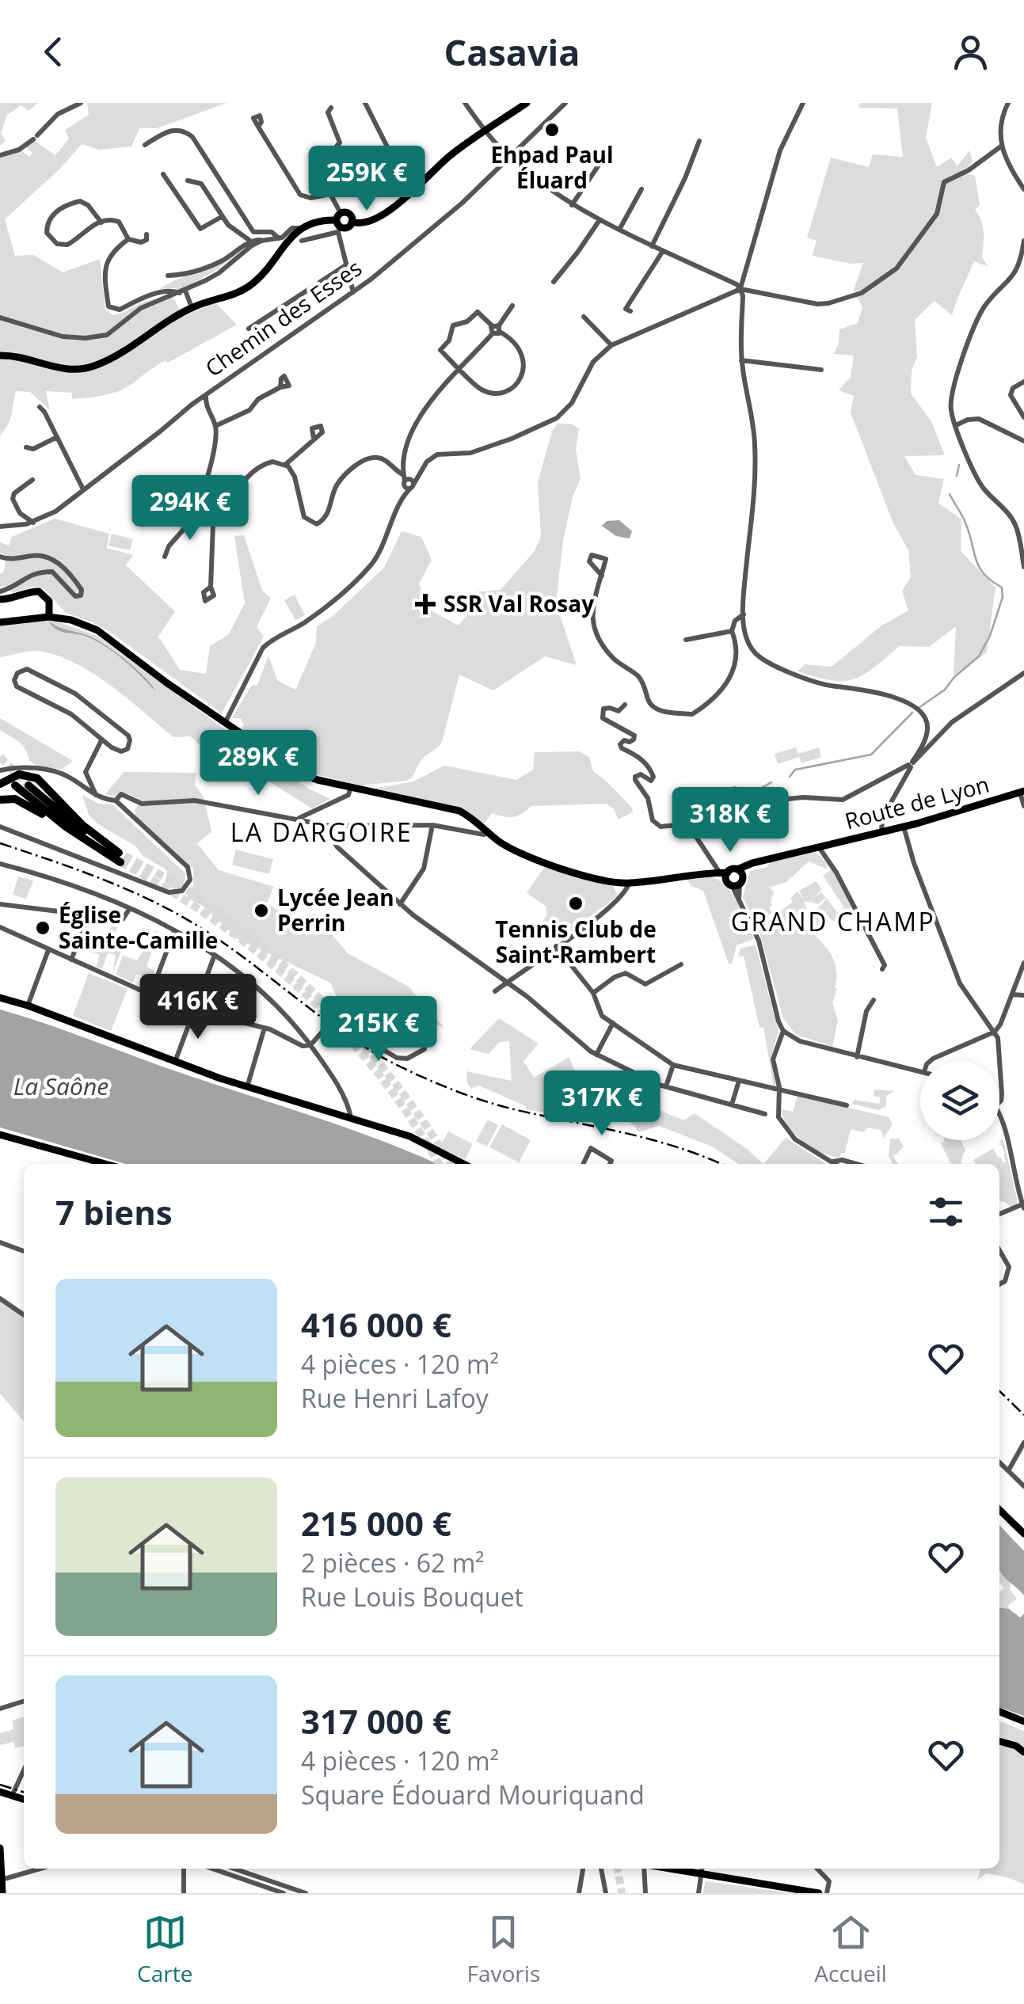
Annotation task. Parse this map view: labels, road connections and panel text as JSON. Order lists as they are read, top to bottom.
{
  "streets": {
    "main road": ["Route de Lyon"],
    "street": ["Chemin des Esses"]
  },
  "districts": ["LA DARGOIRE", "GRAND CHAMP"],
  "water": ["La Saône"],
  "places": {
    "other": [
      "Ehpad Paul Éluard",
      "Tennis Club de Saint-Rambert",
      "Lycée Jean Perrin",
      "Église Sainte-Camille"
    ],
    "health": ["SSR Val Rosay"]
  },
  "page": {
    "header": "Casavia",
    "price": [
      "259K €",
      "294K €",
      "289K €",
      "318K €",
      "416K €",
      "215K €",
      "317K €"
    ],
    "heading": "7 biens",
    "list": [
      {
        "name": "416 000 €",
        "note": "4 pièces · 120 m² · Rue Henri Lafoy"
      },
      {
        "name": "215 000 €",
        "note": "2 pièces · 62 m² · Rue Louis Bouquet"
      },
      {
        "name": "317 000 €",
        "note": "4 pièces · 120 m² · Square Édouard Mouriquand"
      }
    ],
    "tabs": ["Carte", "Favoris", "Accueil"]
  }
}
